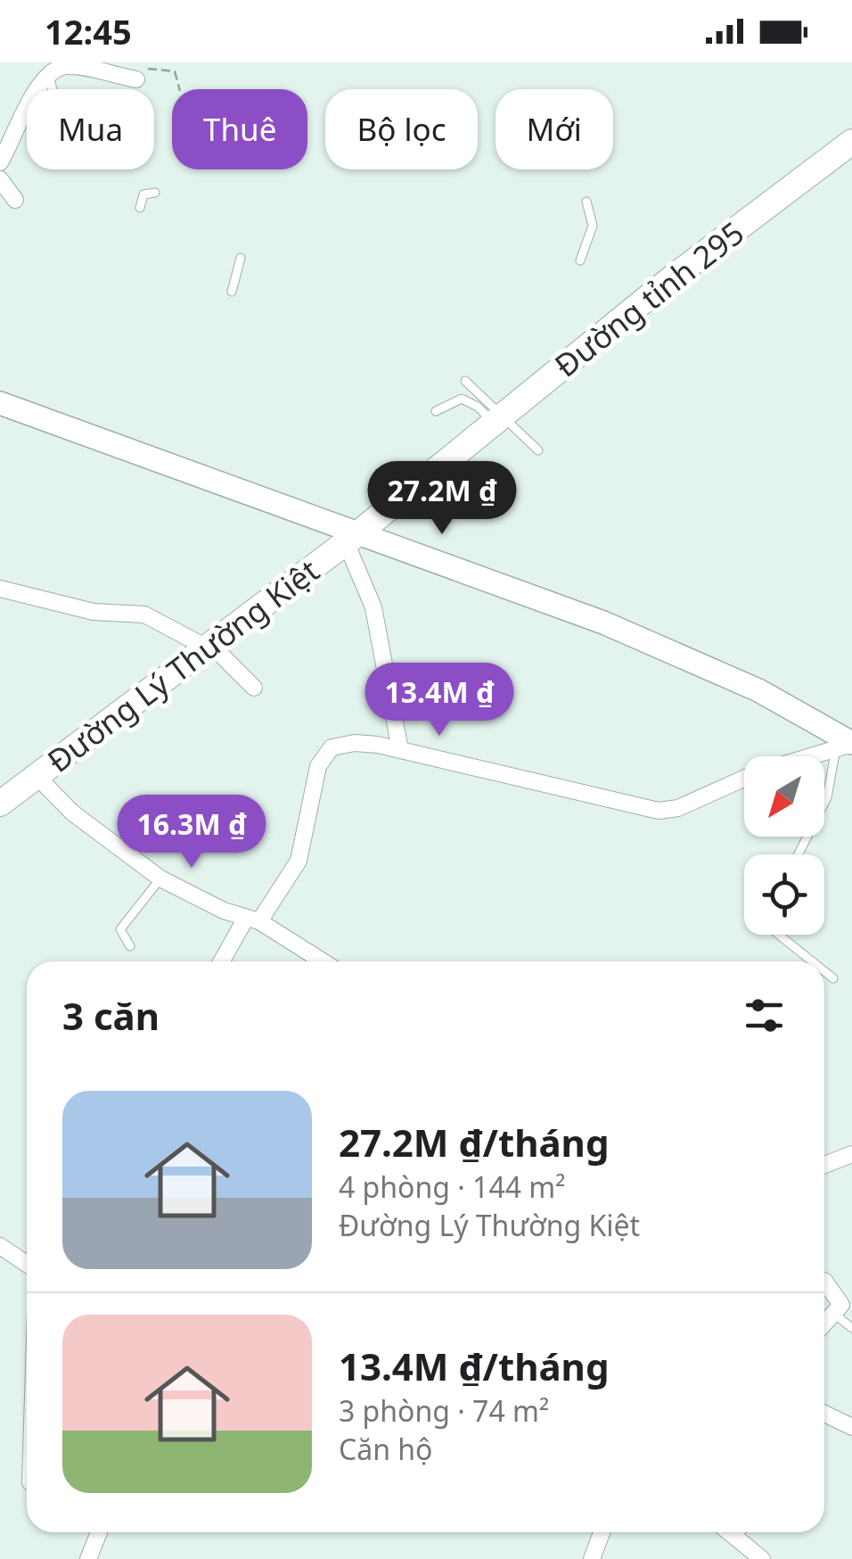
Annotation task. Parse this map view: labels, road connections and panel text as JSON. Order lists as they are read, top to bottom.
{
  "streets": {
    "main road": ["Đường tỉnh 295", "Đường Lý Thường Kiệt"]
  },
  "crossings": [
    ["Đường tỉnh 295", "Đường Lý Thường Kiệt"]
  ],
  "north": "bottom left",
  "page": {
    "status": "12:45",
    "chip": [
      "Mua",
      "Thuê",
      "Bộ lọc",
      "Mới"
    ],
    "price": ["27.2M ₫", "13.4M ₫", "16.3M ₫"],
    "heading": "3 căn",
    "list": [
      {
        "name": "27.2M ₫/tháng",
        "note": "4 phòng · 144 m² · Đường Lý Thường Kiệt"
      },
      {
        "name": "13.4M ₫/tháng",
        "note": "3 phòng · 74 m² · Căn hộ"
      }
    ]
  }
}
